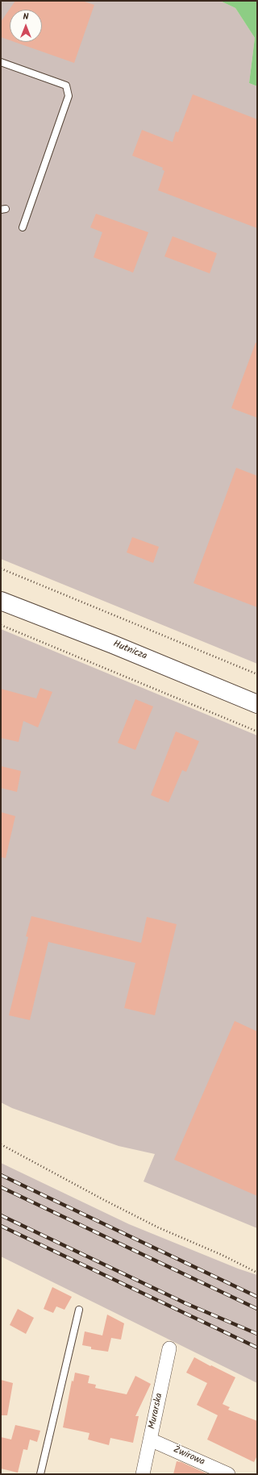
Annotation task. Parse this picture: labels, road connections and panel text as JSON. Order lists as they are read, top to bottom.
{
  "streets": {
    "main road": ["Hutnicza"],
    "street": ["Murarska", "Żwirowa"]
  },
  "crossings": [
    ["Murarska", "Żwirowa"]
  ],
  "north": "top"
}
